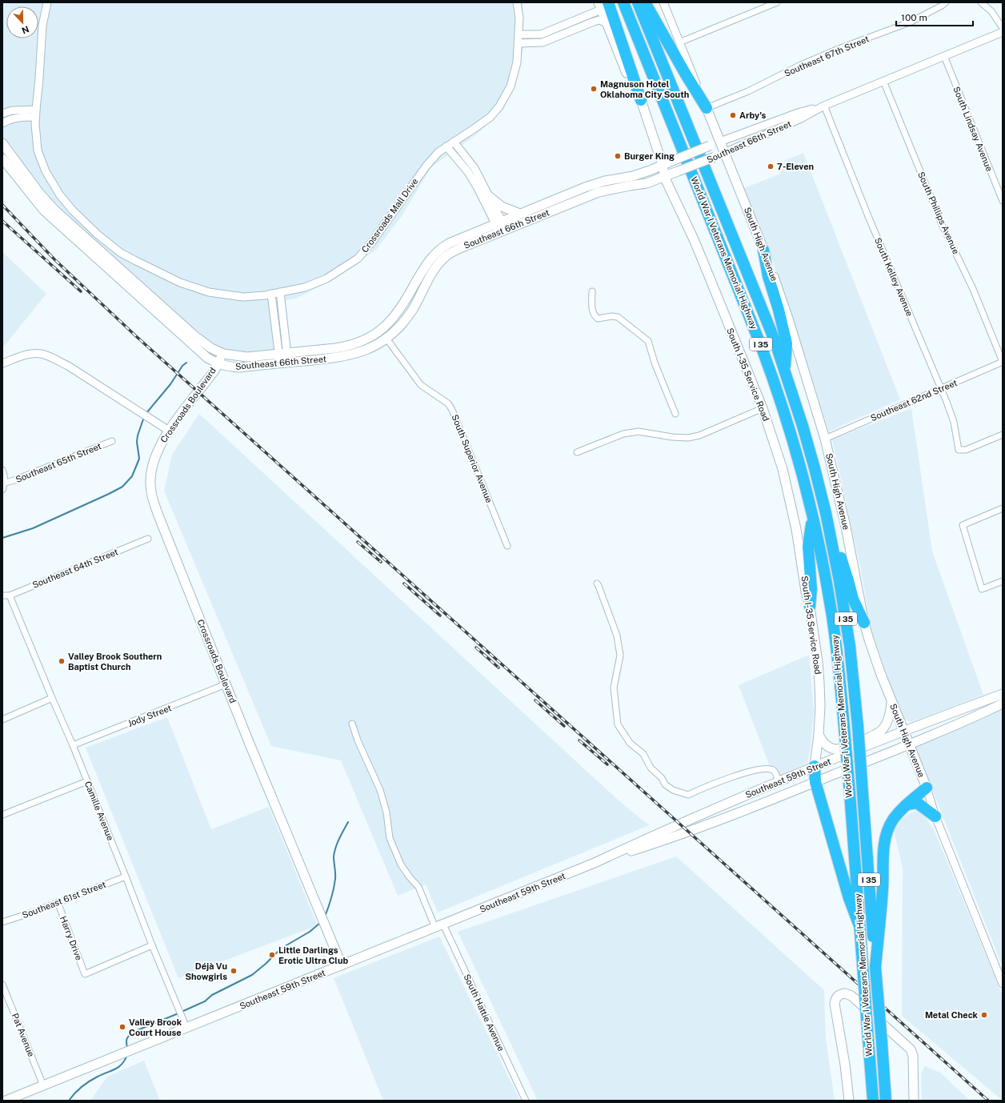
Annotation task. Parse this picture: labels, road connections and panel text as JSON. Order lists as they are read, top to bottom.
{
  "streets": {
    "highway": ["World War I Veterans Memorial Highway", "I 35"],
    "main road": [
      "Southeast 66th Street",
      "South High Avenue",
      "South I-35 Service Road",
      "Crossroads Boulevard",
      "Southeast 59th Street"
    ],
    "street": [
      "Southeast 67th Street",
      "South Lindsay Avenue",
      "South Phillips Avenue",
      "Crossroads Mall Drive",
      "South Kelley Avenue",
      "Southeast 62nd Street",
      "South Superior Avenue",
      "Southeast 65th Street",
      "Southeast 64th Street",
      "Jody Street",
      "Camille Avenue",
      "Southeast 61st Street",
      "Harry Drive",
      "South Hattie Avenue",
      "Pat Avenue"
    ]
  },
  "crossings": [
    ["Southeast 67th Street", "South High Avenue"],
    ["South Lindsay Avenue", "Southeast 66th Street"],
    ["Southeast 66th Street", "South Phillips Avenue"],
    ["Southeast 66th Street", "South High Avenue"],
    ["Southeast 66th Street", "South Kelley Avenue"],
    ["Southeast 66th Street", "South I-35 Service Road"],
    ["Southeast 66th Street", "Crossroads Boulevard"],
    ["Southeast 66th Street", "South Superior Avenue"],
    ["South Phillips Avenue", "Southeast 62nd Street"],
    ["South High Avenue", "Southeast 62nd Street"],
    ["South High Avenue", "Southeast 59th Street"],
    ["South Kelley Avenue", "Southeast 62nd Street"],
    ["South I-35 Service Road", "Southeast 59th Street"],
    ["Crossroads Boulevard", "Jody Street"],
    ["Crossroads Boulevard", "Southeast 59th Street"],
    ["Southeast 64th Street", "Camille Avenue"],
    ["Jody Street", "Camille Avenue"],
    ["Southeast 59th Street", "Camille Avenue"],
    ["Southeast 59th Street", "South Hattie Avenue"],
    ["Southeast 59th Street", "Pat Avenue"],
    ["Camille Avenue", "Southeast 61st Street"],
    ["Camille Avenue", "Harry Drive"],
    ["Southeast 61st Street", "Harry Drive"]
  ],
  "places": [
    "Magnuson Hotel Oklahoma City South",
    "Arby's",
    "Burger King",
    "7-Eleven",
    "Valley Brook Southern Baptist Church",
    "Little Darlings Erotic Ultra Club",
    "Déjà Vu Showgirls",
    "Metal Check",
    "Valley Brook Court House"
  ],
  "scale_bar": "100 m",
  "north": "bottom"
}
